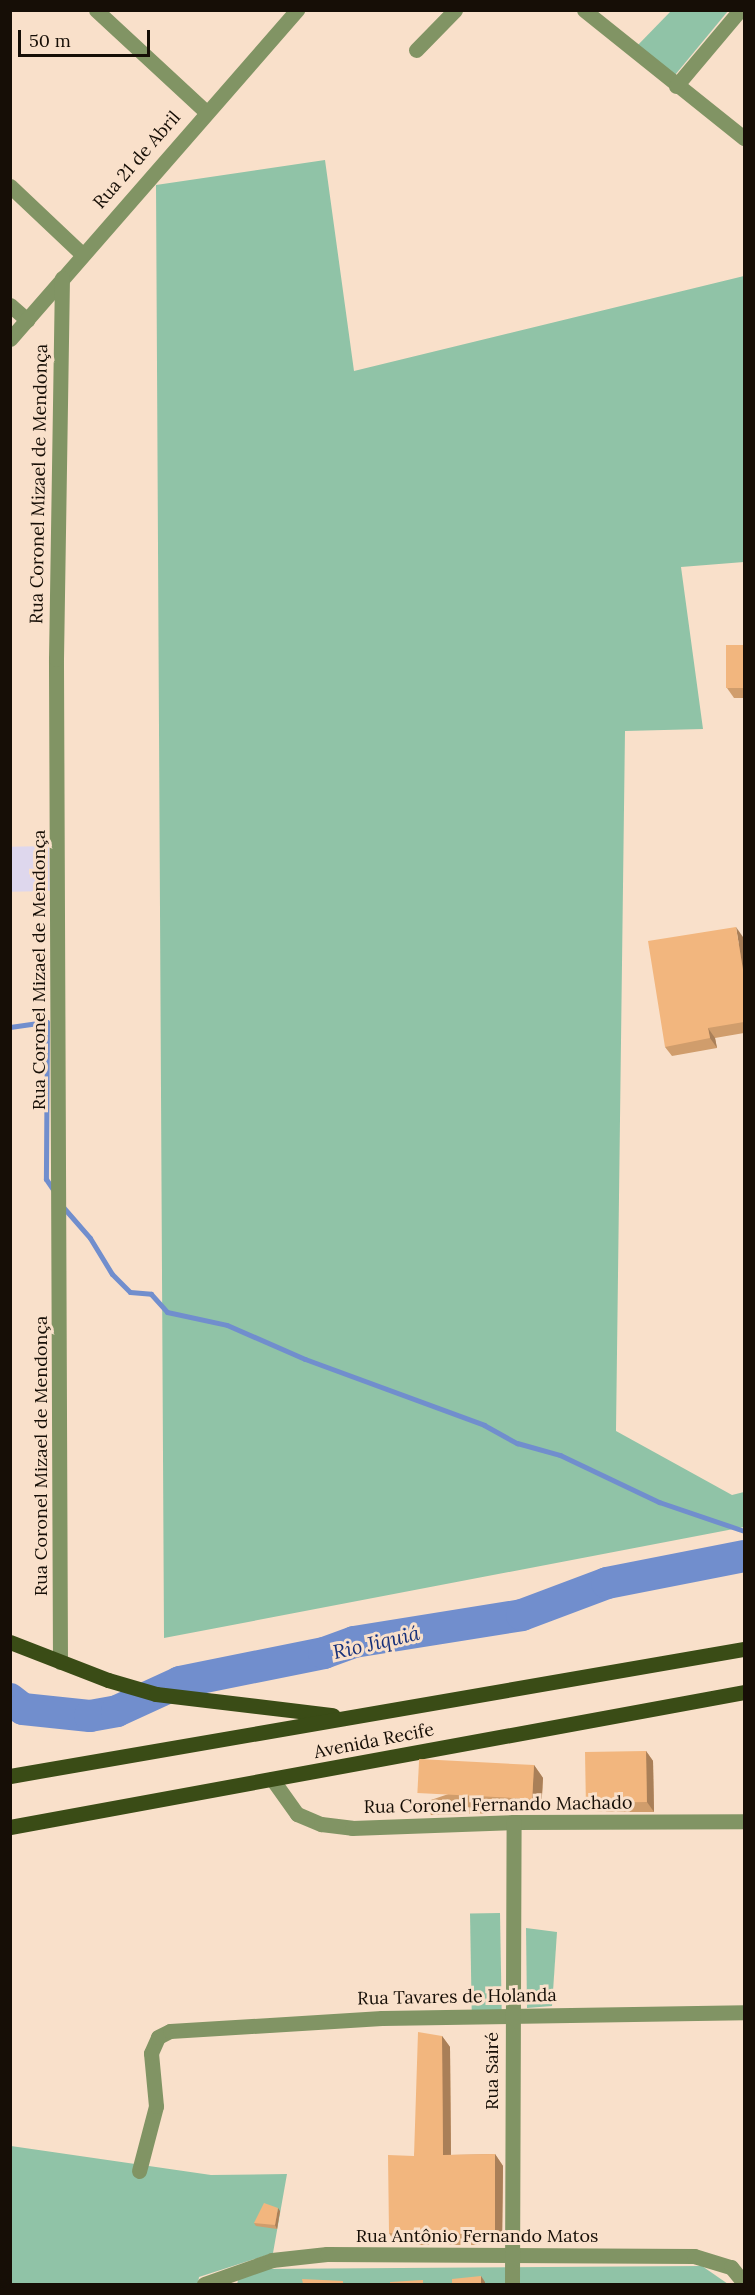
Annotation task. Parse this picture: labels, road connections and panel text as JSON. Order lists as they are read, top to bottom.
{
  "streets": {
    "main road": ["Avenida Recife"],
    "street": [
      "Rua 21 de Abril",
      "Rua Coronel Mizael de Mendonça",
      "Rua Coronel Fernando Machado",
      "Rua Tavares de Holanda",
      "Rua Sairé",
      "Rua Antônio Fernando Matos"
    ]
  },
  "crossings": [
    ["Rua 21 de Abril", "Rua Coronel Mizael de Mendonça"],
    ["Avenida Recife", "Rua Coronel Fernando Machado"],
    ["Rua Coronel Fernando Machado", "Rua Sairé"],
    ["Rua Tavares de Holanda", "Rua Sairé"],
    ["Rua Sairé", "Rua Antônio Fernando Matos"]
  ],
  "water": ["Rio Jiquiá"],
  "scale_bar": "50 m"
}
